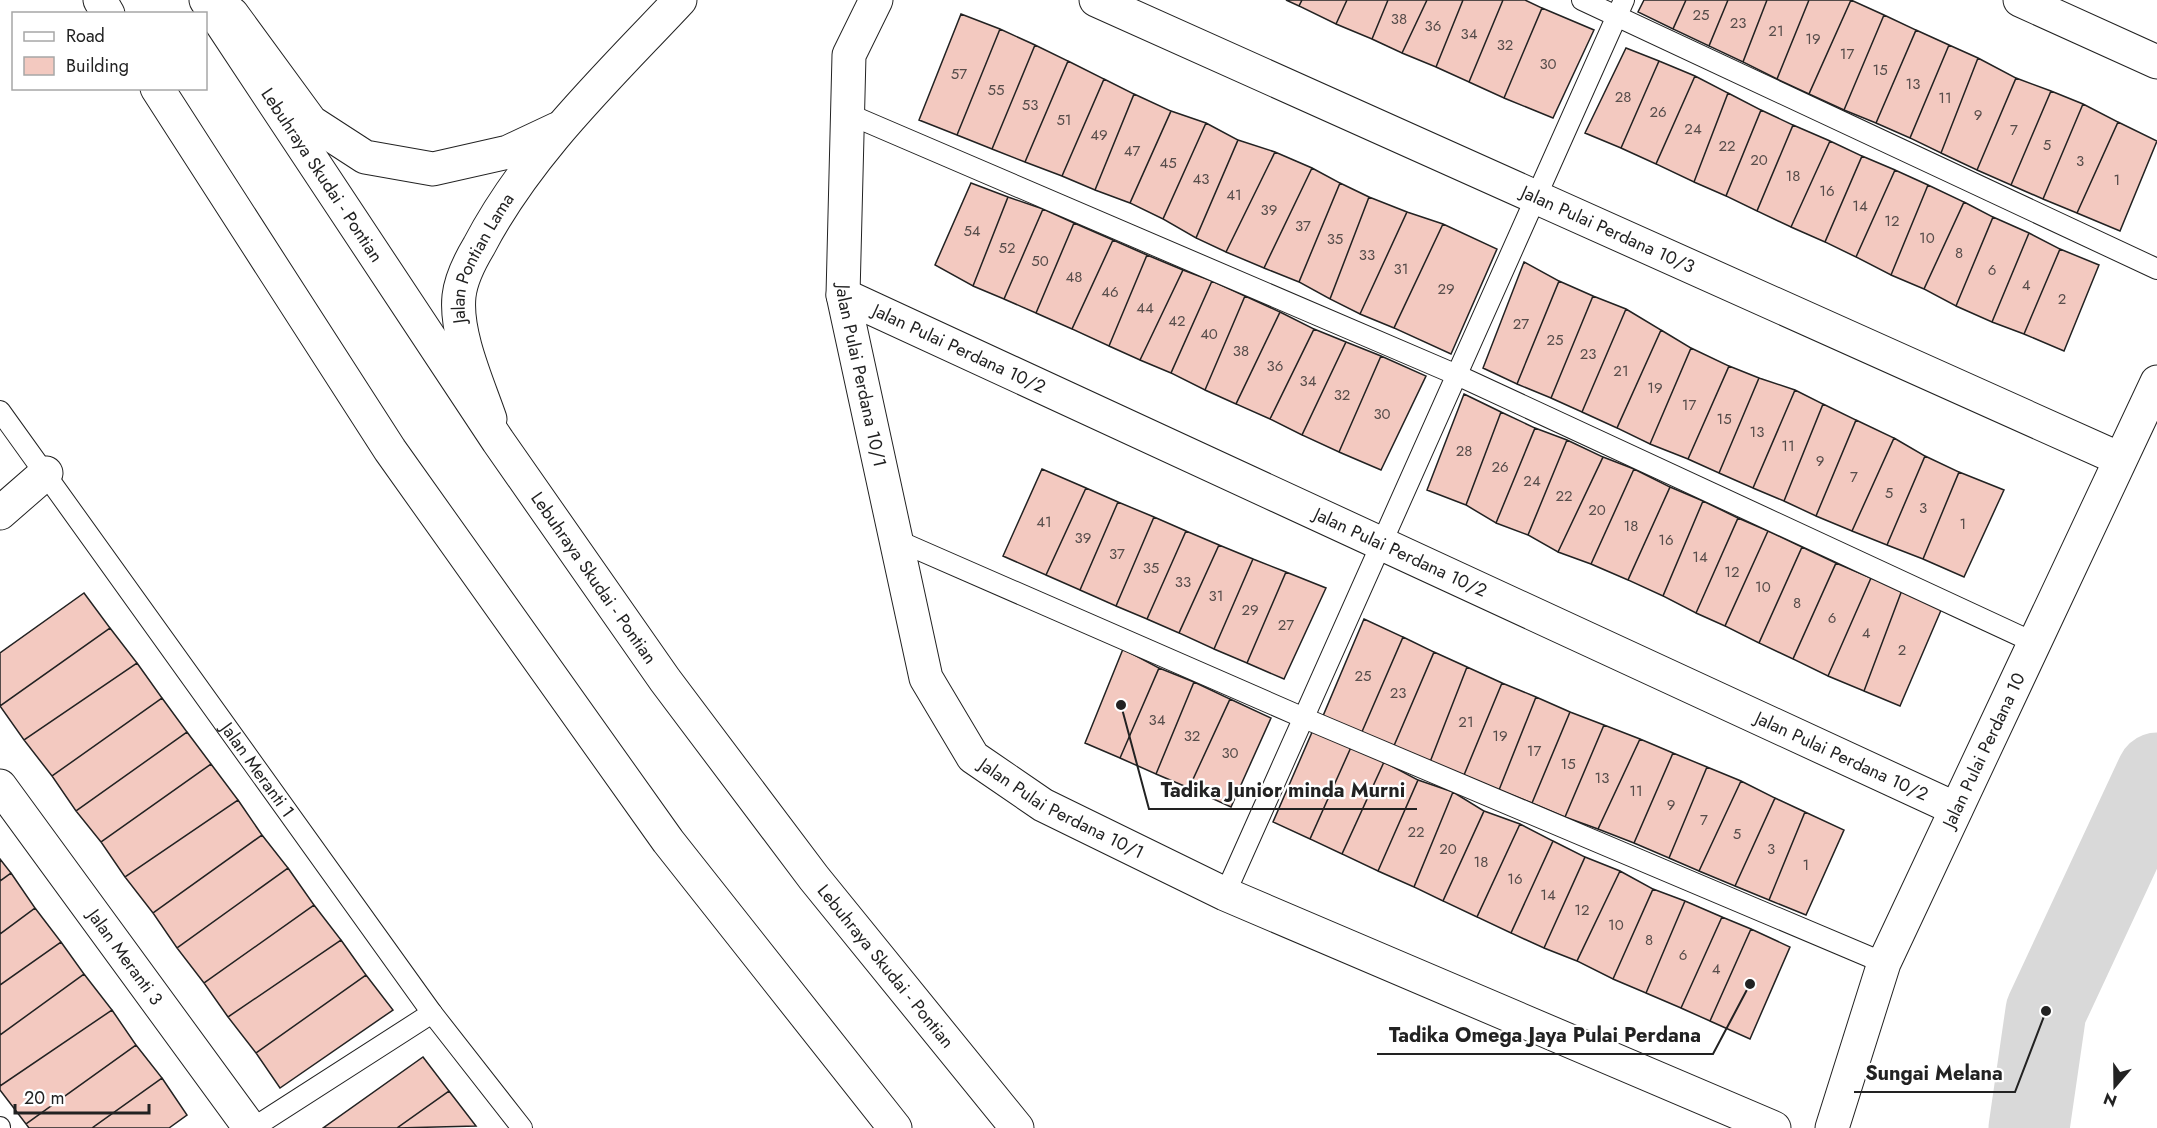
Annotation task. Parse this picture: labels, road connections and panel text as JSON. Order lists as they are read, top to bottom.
{
  "streets": {
    "main road": [
      "Lebuhraya Skudai - Pontian",
      "Jalan Pulai Perdana 10/3",
      "Jalan Pontian Lama",
      "Jalan Pulai Perdana 10/2",
      "Jalan Pulai Perdana 10/1",
      "Jalan Pulai Perdana 10",
      "Jalan Meranti 3"
    ],
    "lane": ["Jalan Meranti 1"]
  },
  "crossings": [
    ["Lebuhraya Skudai - Pontian", "Jalan Pontian Lama"],
    ["Jalan Pulai Perdana 10/3", "Jalan Pulai Perdana 10"],
    ["Jalan Pulai Perdana 10/2", "Jalan Pulai Perdana 10/1"],
    ["Jalan Pulai Perdana 10/2", "Jalan Pulai Perdana 10"]
  ],
  "places": ["Tadika Junior minda Murni", "Tadika Omega Jaya Pulai Perdana", "Sungai Melana"],
  "house_numbers": [
    "25",
    "38",
    "23",
    "36",
    "21",
    "34",
    "19",
    "32",
    "17",
    "30",
    "15",
    "57",
    "13",
    "55",
    "28",
    "11",
    "53",
    "26",
    "9",
    "51",
    "24",
    "7",
    "49",
    "5",
    "22",
    "47",
    "20",
    "3",
    "45",
    "18",
    "43",
    "1",
    "16",
    "41",
    "14",
    "39",
    "12",
    "37",
    "54",
    "10",
    "35",
    "52",
    "8",
    "33",
    "50",
    "31",
    "6",
    "48",
    "4",
    "29",
    "46",
    "2",
    "44",
    "42",
    "27",
    "40",
    "25",
    "38",
    "23",
    "36",
    "21",
    "34",
    "19",
    "32",
    "17",
    "30",
    "15",
    "13",
    "11",
    "28",
    "9",
    "26",
    "7",
    "24",
    "5",
    "22",
    "3",
    "20",
    "41",
    "1",
    "18",
    "39",
    "16",
    "37",
    "14",
    "35",
    "12",
    "33",
    "10",
    "31",
    "8",
    "29",
    "6",
    "27",
    "4",
    "2",
    "25",
    "23",
    "34",
    "21",
    "32",
    "19",
    "17",
    "30",
    "15",
    "13",
    "11",
    "9",
    "7",
    "22",
    "5",
    "20",
    "3",
    "18",
    "1",
    "16",
    "14",
    "12",
    "10",
    "8",
    "6",
    "4"
  ],
  "legend": ["Road", "Building"],
  "scale_bar": "20 m",
  "north": "bottom"
}
